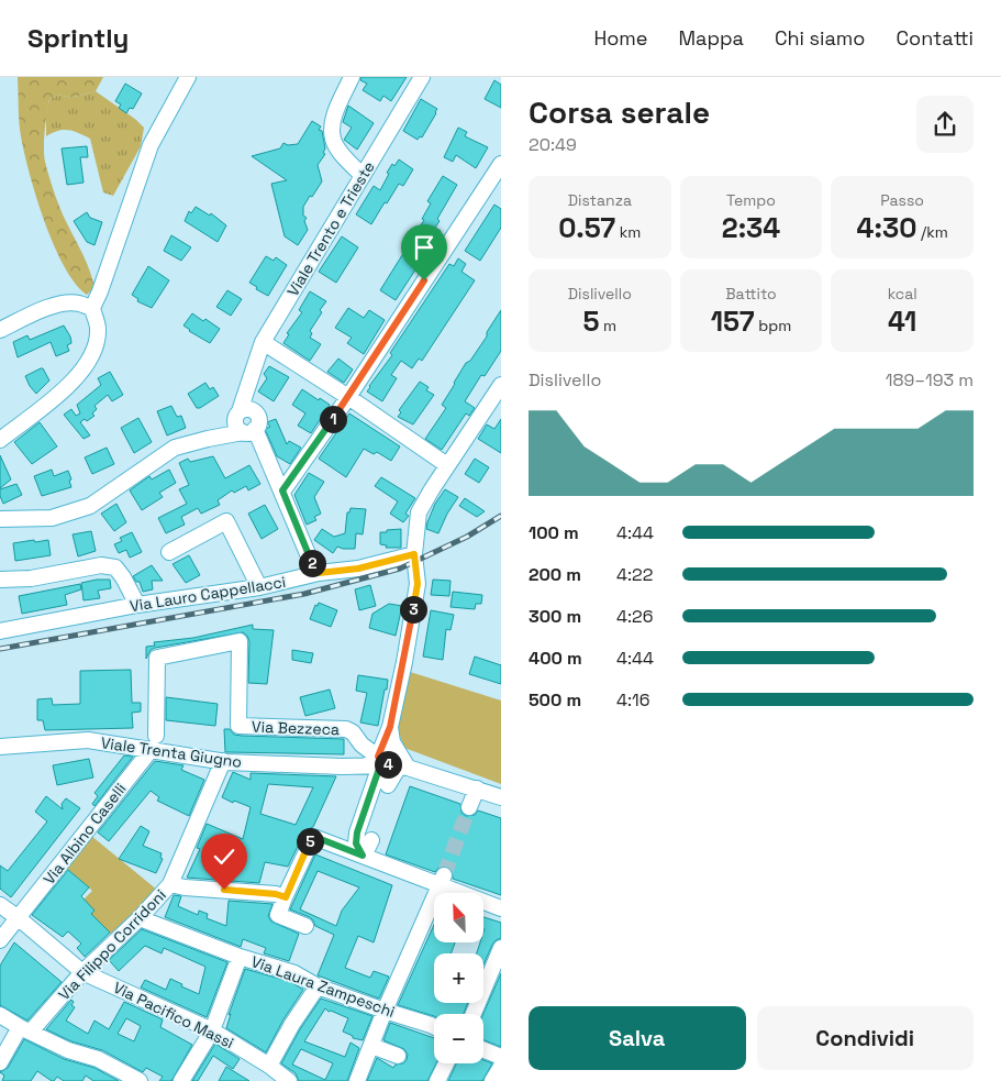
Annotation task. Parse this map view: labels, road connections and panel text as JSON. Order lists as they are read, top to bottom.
{
  "streets": {
    "street": [
      "Viale Trento e Trieste",
      "Via Lauro Cappellacci",
      "Via Bezzeca",
      "Viale Trenta Giugno",
      "Via Albino Caselli",
      "Via Filippo Corridoni",
      "Via Laura Zampeschi",
      "Via Pacifico Massi"
    ]
  },
  "crossings": [
    ["Via Bezzeca", "Viale Trenta Giugno"],
    ["Via Bezzeca", "Via Albino Caselli"],
    ["Viale Trenta Giugno", "Via Albino Caselli"],
    ["Viale Trenta Giugno", "Via Filippo Corridoni"],
    ["Via Albino Caselli", "Via Pacifico Massi"],
    ["Via Filippo Corridoni", "Via Laura Zampeschi"],
    ["Via Filippo Corridoni", "Via Pacifico Massi"]
  ],
  "north": "top left",
  "page": {
    "header": "Sprintly",
    "nav": [
      "Home",
      "Mappa",
      "Chi siamo",
      "Contatti"
    ],
    "heading": ["Corsa serale", "20:49"],
    "stats": [
      ["Distanza", "0.57 km"],
      ["Tempo", "2:34"],
      ["Passo", "4:30 /km"],
      ["Dislivello", "5 m"],
      ["Battito", "157 bpm"],
      ["kcal", "41"]
    ],
    "chart": ["Dislivello", "189–193 m"],
    "pins": [
      "1",
      "2",
      "3",
      "4",
      "5"
    ],
    "list": [
      {
        "name": "100 m",
        "note": "4:44"
      },
      {
        "name": "200 m",
        "note": "4:22"
      },
      {
        "name": "300 m",
        "note": "4:26"
      },
      {
        "name": "400 m",
        "note": "4:44"
      },
      {
        "name": "500 m",
        "note": "4:16"
      }
    ],
    "map_buttons": ["+", "−"],
    "buttons": ["Salva", "Condividi"]
  }
}
